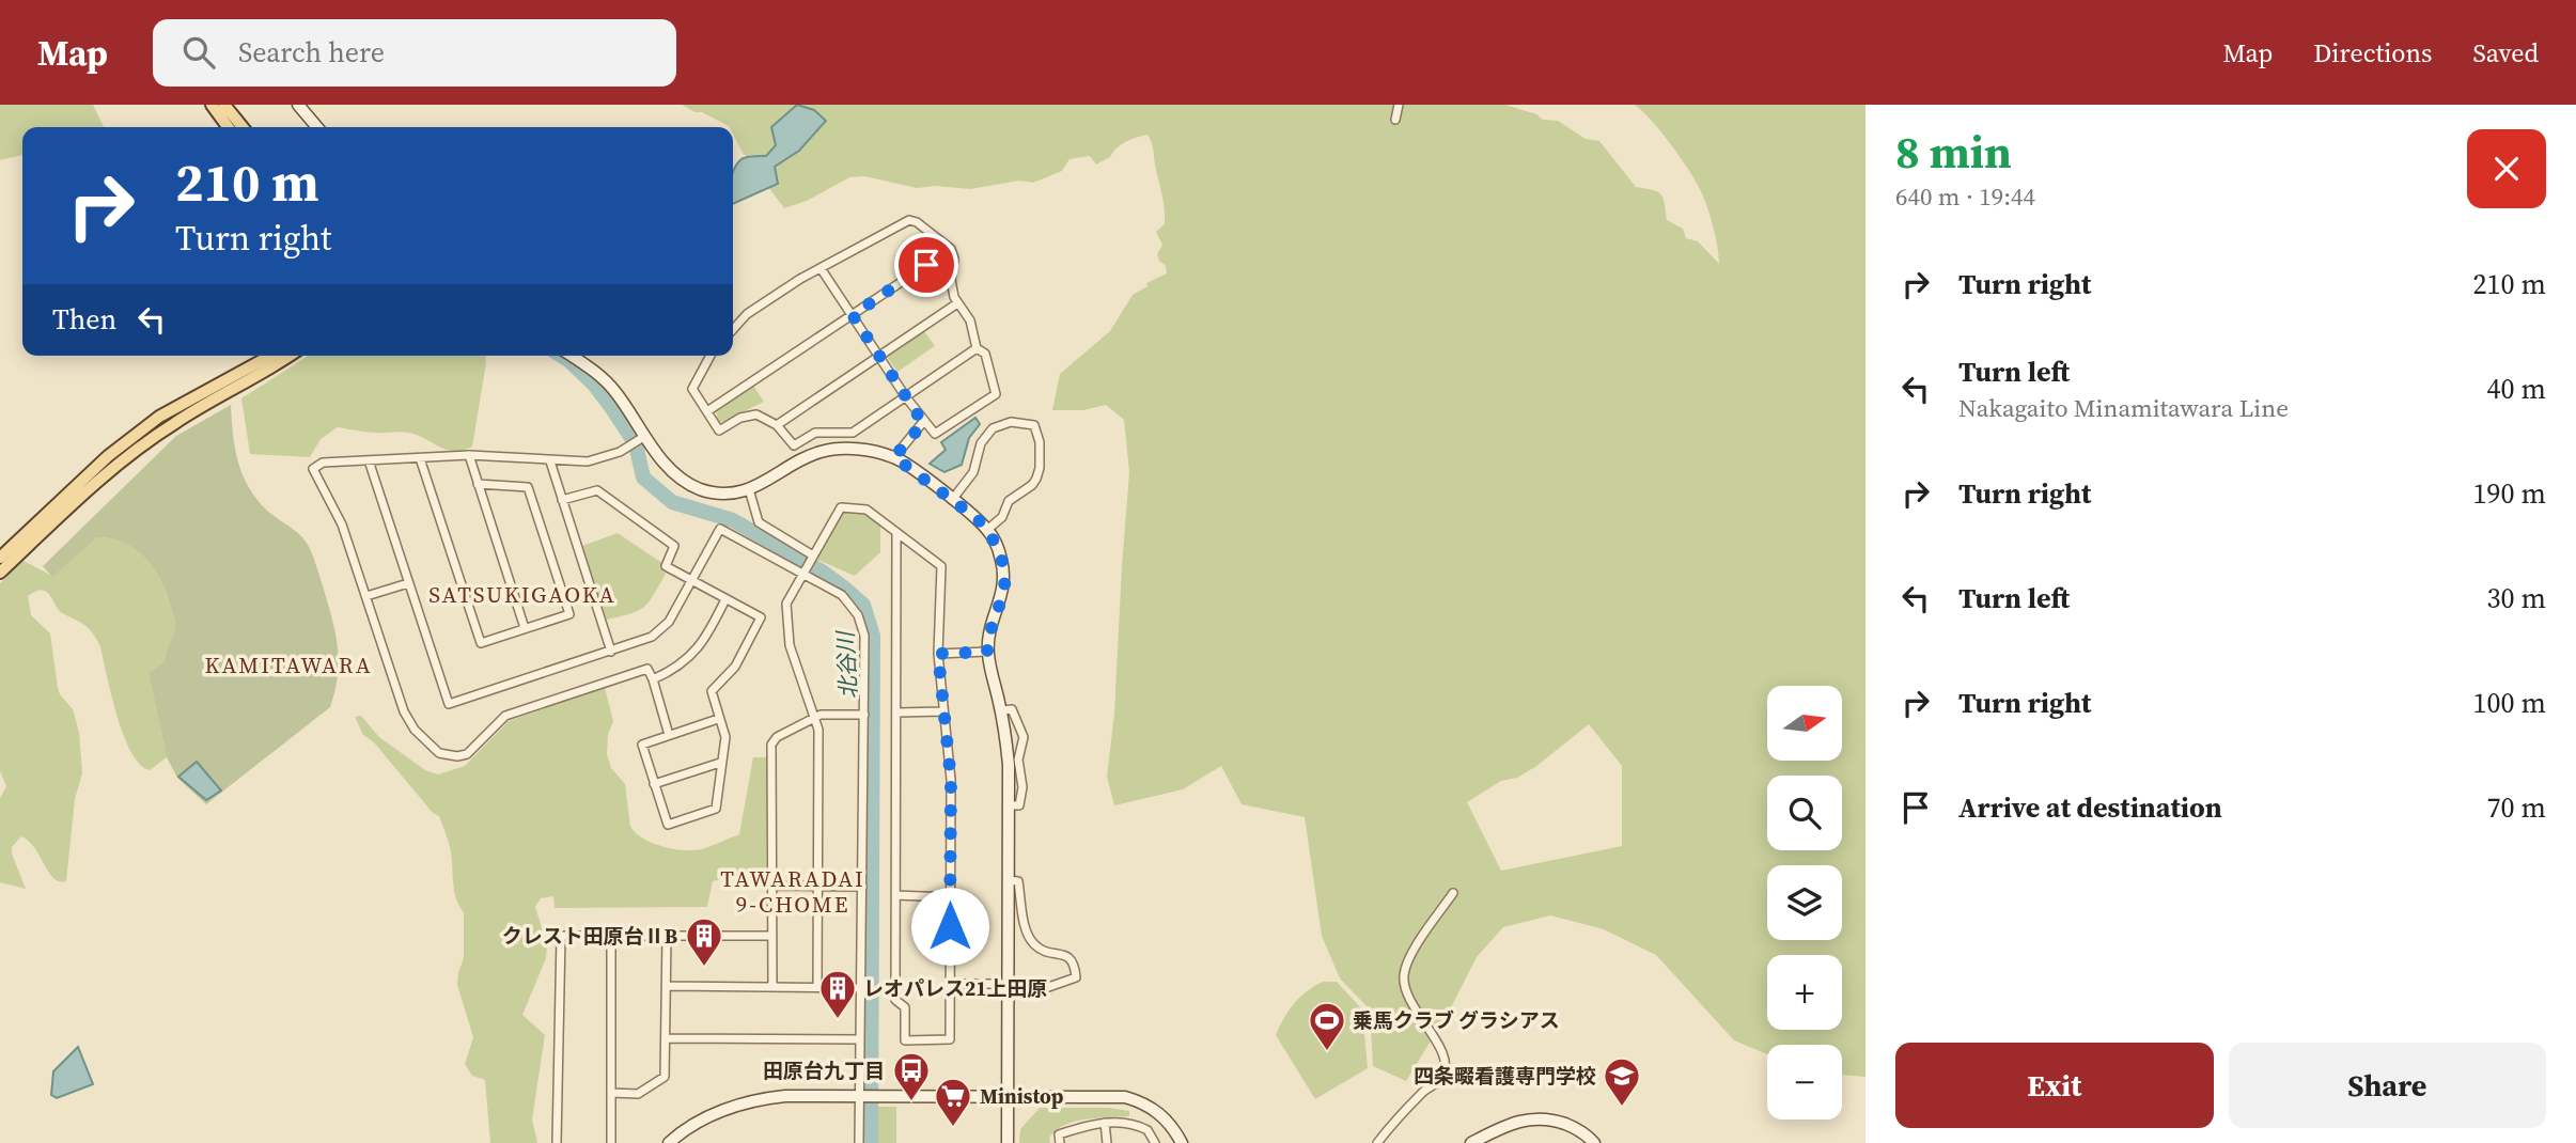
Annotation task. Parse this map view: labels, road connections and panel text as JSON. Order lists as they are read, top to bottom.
{
  "districts": ["SATSUKIGAOKA", "KAMITAWARA", "TAWARADAI 9-CHOME"],
  "water": ["北谷川"],
  "places": {
    "building": ["クレスト田原台ⅡB", "レオパレス21上田原"],
    "sports": ["乗馬クラブ グラシアス"],
    "bus stop": ["田原台九丁目"],
    "school or university": ["四条畷看護専門学校"],
    "supermarket": ["Ministop"]
  },
  "north": "right",
  "page": {
    "header": "Map",
    "search": "Search here",
    "nav": ["Map", "Directions", "Saved"],
    "heading": ["8 min", "640 m · 19:44"],
    "turn": ["210 m", "Turn right"],
    "list": [
      {
        "name": "Turn right",
        "value": "210 m"
      },
      {
        "name": "Turn left",
        "note": "Nakagaito Minamitawara Line",
        "value": "40 m"
      },
      {
        "name": "Turn right",
        "value": "190 m"
      },
      {
        "name": "Turn left",
        "value": "30 m"
      },
      {
        "name": "Turn right",
        "value": "100 m"
      },
      {
        "name": "Arrive at destination",
        "value": "70 m"
      }
    ],
    "then": "Then",
    "map_buttons": ["+", "−"],
    "buttons": ["Exit", "Share"]
  }
}
